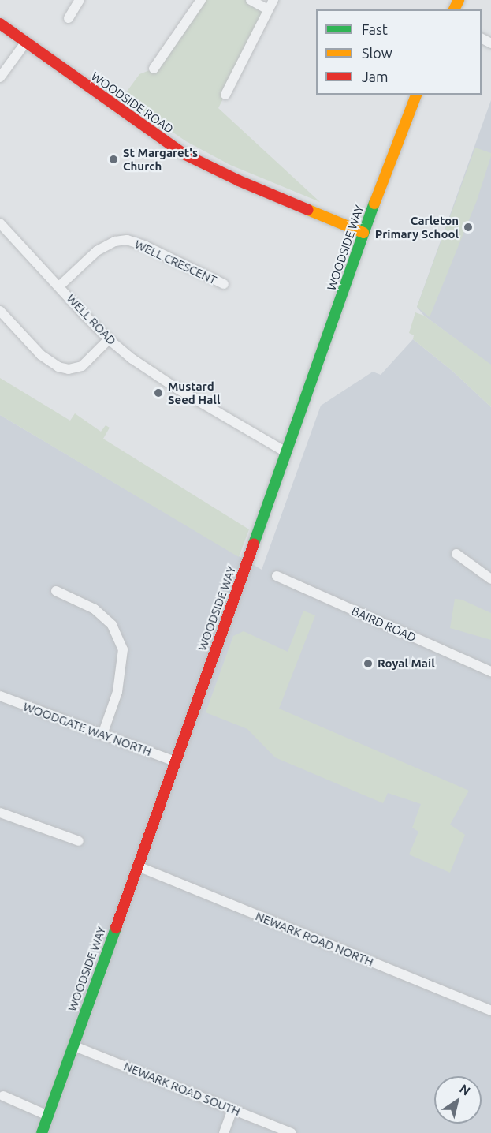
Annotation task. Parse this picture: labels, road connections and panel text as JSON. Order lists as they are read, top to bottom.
{
  "streets": {
    "street": [
      "WOODSIDE ROAD",
      "WOODSIDE WAY",
      "WELL CRESCENT",
      "WELL ROAD",
      "BAIRD ROAD",
      "WOODGATE WAY NORTH",
      "NEWARK ROAD NORTH",
      "NEWARK ROAD SOUTH"
    ]
  },
  "crossings": [
    ["WOODSIDE ROAD", "WOODSIDE WAY"],
    ["WOODSIDE WAY", "WELL ROAD"],
    ["WOODSIDE WAY", "WOODGATE WAY NORTH"],
    ["WOODSIDE WAY", "NEWARK ROAD NORTH"],
    ["WOODSIDE WAY", "NEWARK ROAD SOUTH"],
    ["WELL CRESCENT", "WELL ROAD"]
  ],
  "places": [
    "St Margaret's Church",
    "Carleton Primary School",
    "Mustard Seed Hall",
    "Royal Mail"
  ],
  "legend": ["Fast", "Slow", "Jam"],
  "north": "top right"
}
